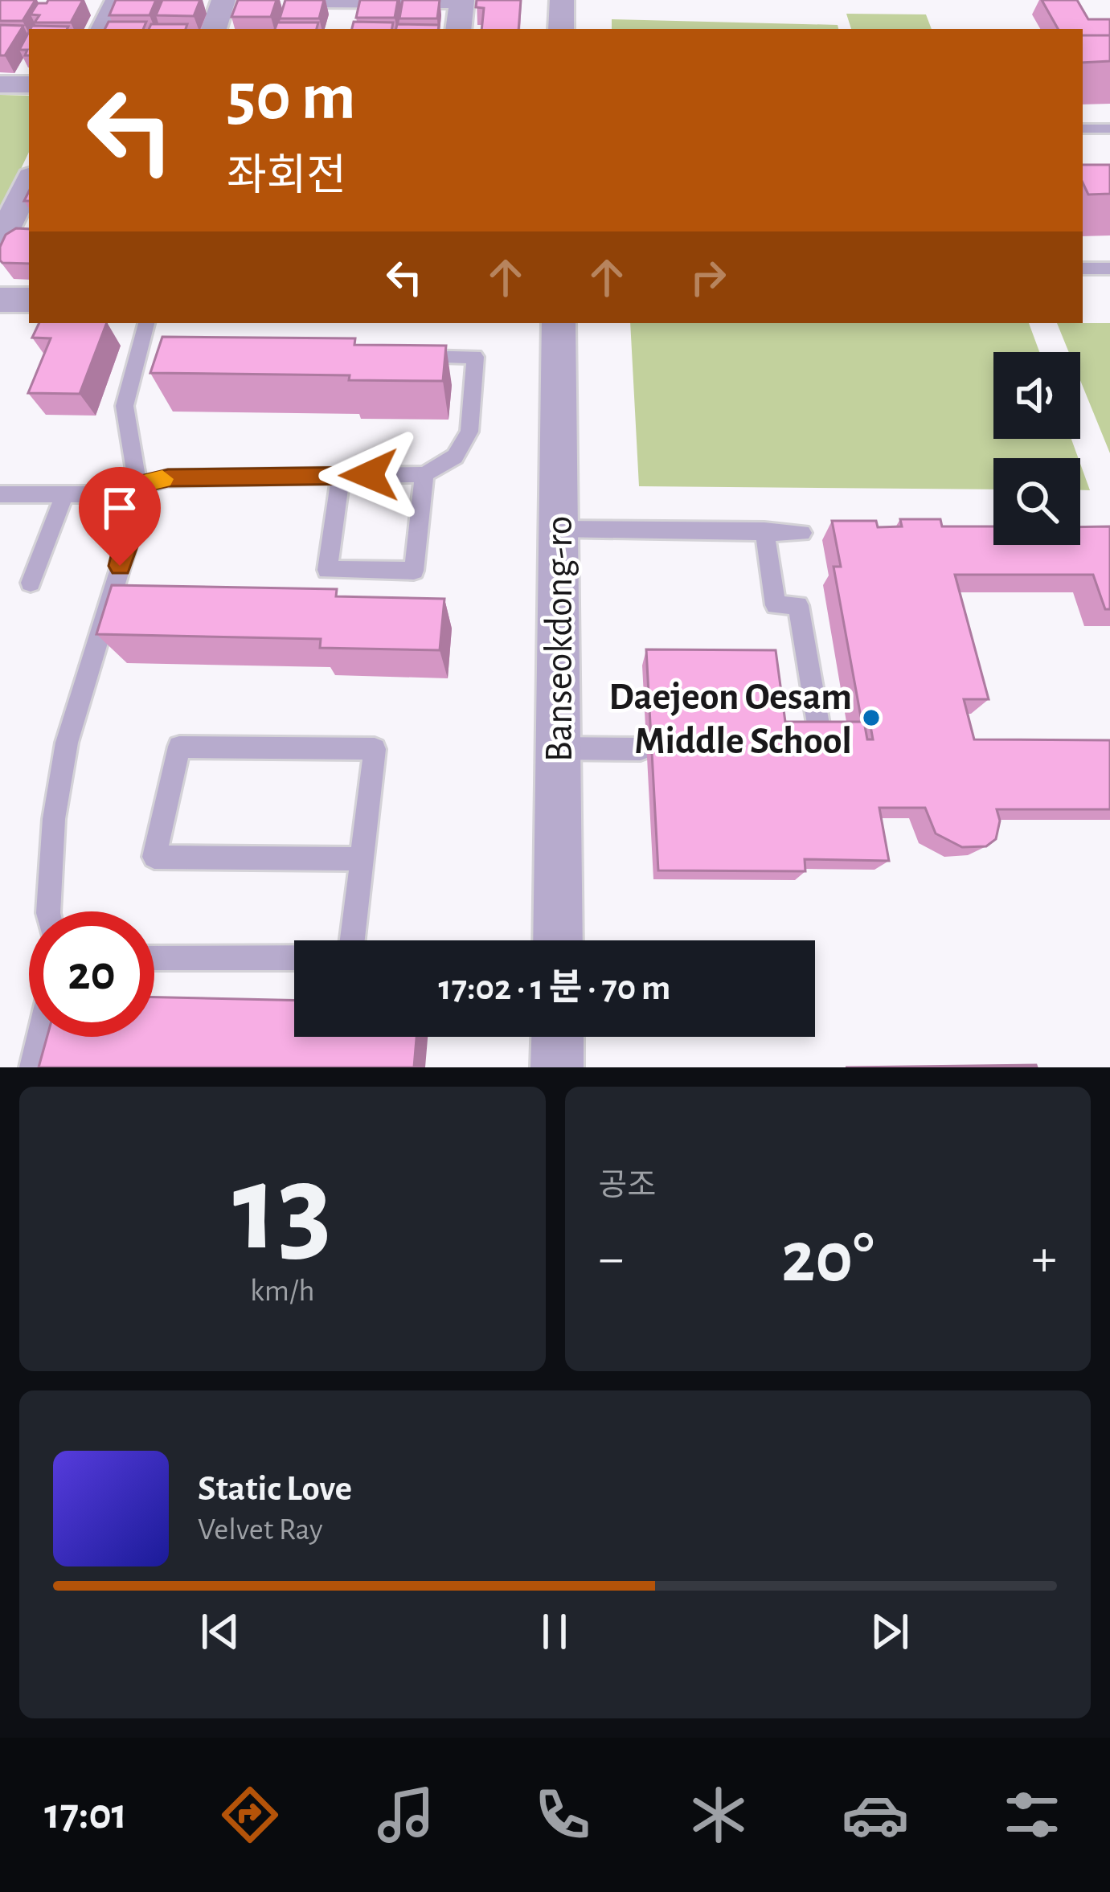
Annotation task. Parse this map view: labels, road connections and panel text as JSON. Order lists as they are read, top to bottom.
{
  "streets": {
    "street": ["Banseokdong-ro"]
  },
  "places": ["Daejeon Oesam Middle School"],
  "page": {
    "turn": ["50 m", "좌회전"],
    "limit": "20",
    "trip": "17:02 · 1 분 · 70 m",
    "tile": [
      ["13", "km/h"],
      "공조"
    ],
    "heat": ["−", "20°", "+"],
    "song": ["Static Love", "Velvet Ray"],
    "tabs": "17:01"
  }
}
